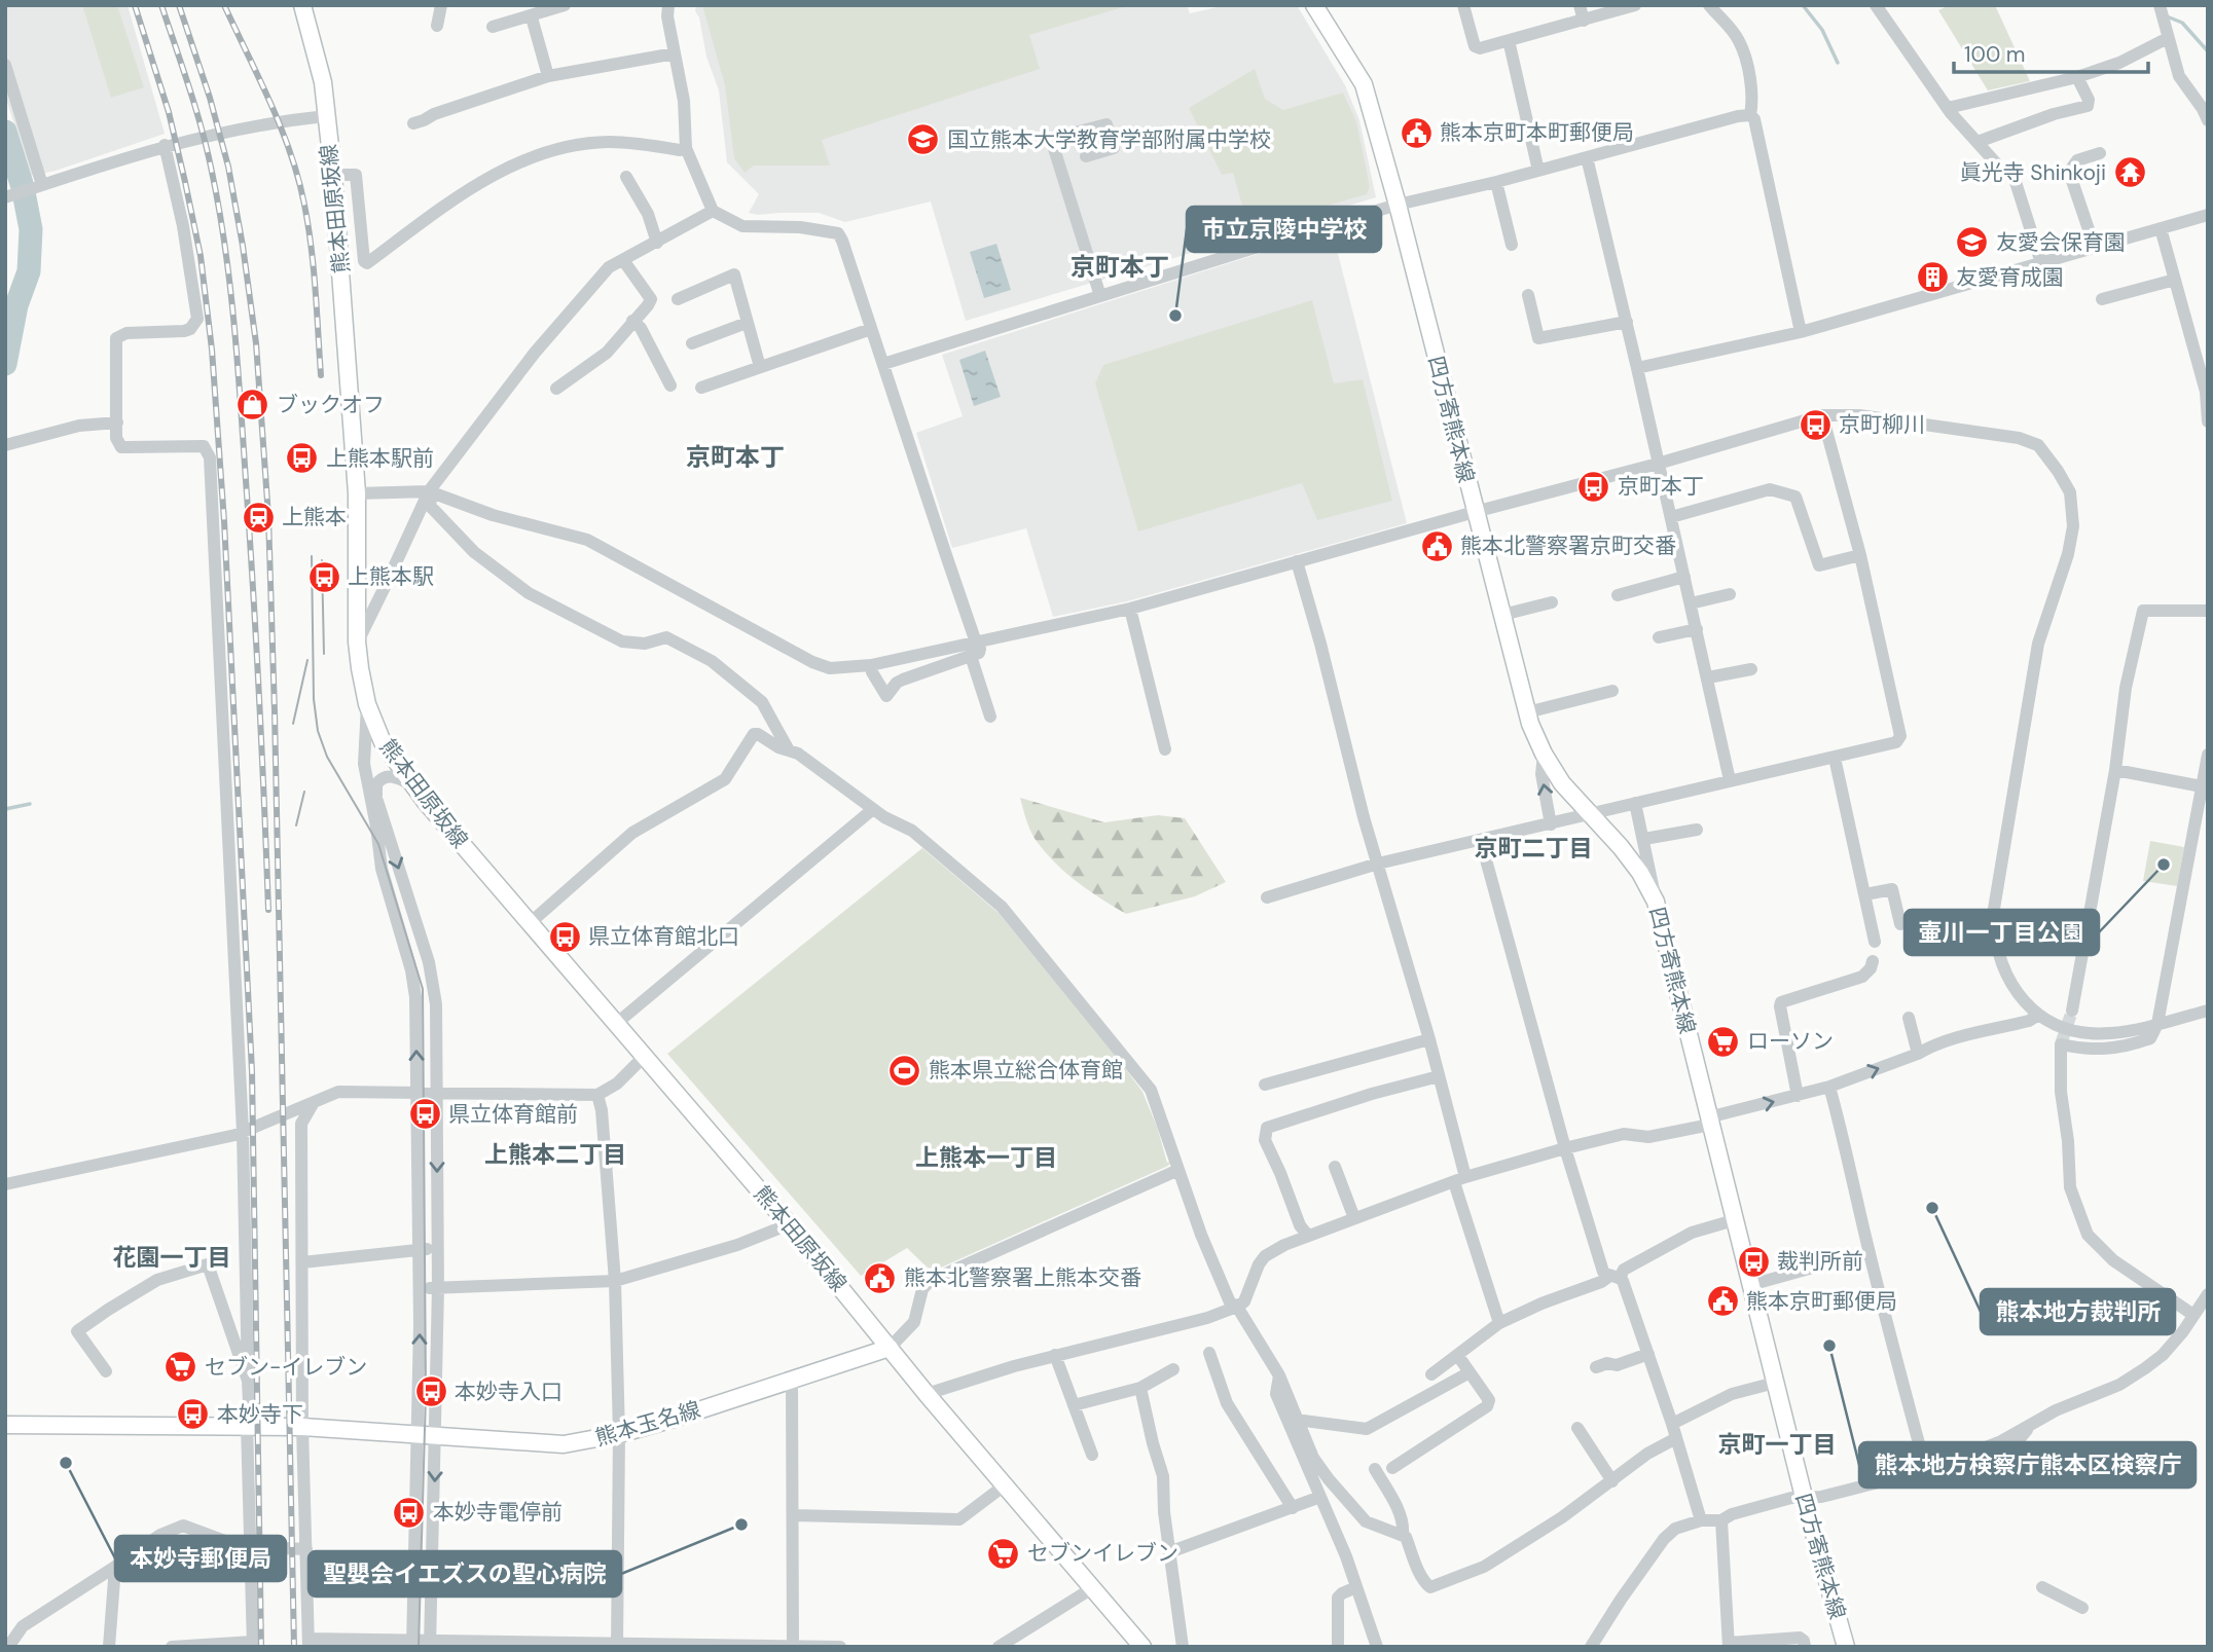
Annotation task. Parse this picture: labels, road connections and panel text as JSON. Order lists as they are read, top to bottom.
{
  "streets": {
    "main road": ["熊本田原坂線", "四方寄熊本線", "熊本玉名線"]
  },
  "crossings": [
    ["熊本田原坂線", "熊本玉名線"]
  ],
  "districts": [
    "京町本丁",
    "京町本丁",
    "京町二丁目",
    "上熊本二丁目",
    "上熊本一丁目",
    "花園一丁目",
    "京町一丁目"
  ],
  "places": {
    "public building": [
      "熊本京町本町郵便局",
      "熊本北警察署京町交番",
      "熊本北警察署上熊本交番",
      "熊本京町郵便局"
    ],
    "school or university": ["国立熊本大学教育学部附属中学校", "友愛会保育園"],
    "temple": ["眞光寺 Shinkoji"],
    "building": ["友愛育成園"],
    "other": [
      "市立京陵中学校",
      "壷川一丁目公園",
      "熊本地方裁判所",
      "熊本地方検察庁熊本区検察庁",
      "本妙寺郵便局",
      "聖嬰会イエズスの聖心病院"
    ],
    "shop": ["ブックオフ"],
    "bus stop": [
      "京町柳川",
      "上熊本駅前",
      "京町本丁",
      "上熊本駅",
      "県立体育館北口",
      "県立体育館前",
      "裁判所前",
      "本妙寺入口",
      "本妙寺下",
      "本妙寺電停前"
    ],
    "station": ["上熊本"],
    "supermarket": ["ローソン", "セブン-イレブン", "セブンイレブン"],
    "sports": ["熊本県立総合体育館"]
  },
  "scale_bar": "100 m"
}
